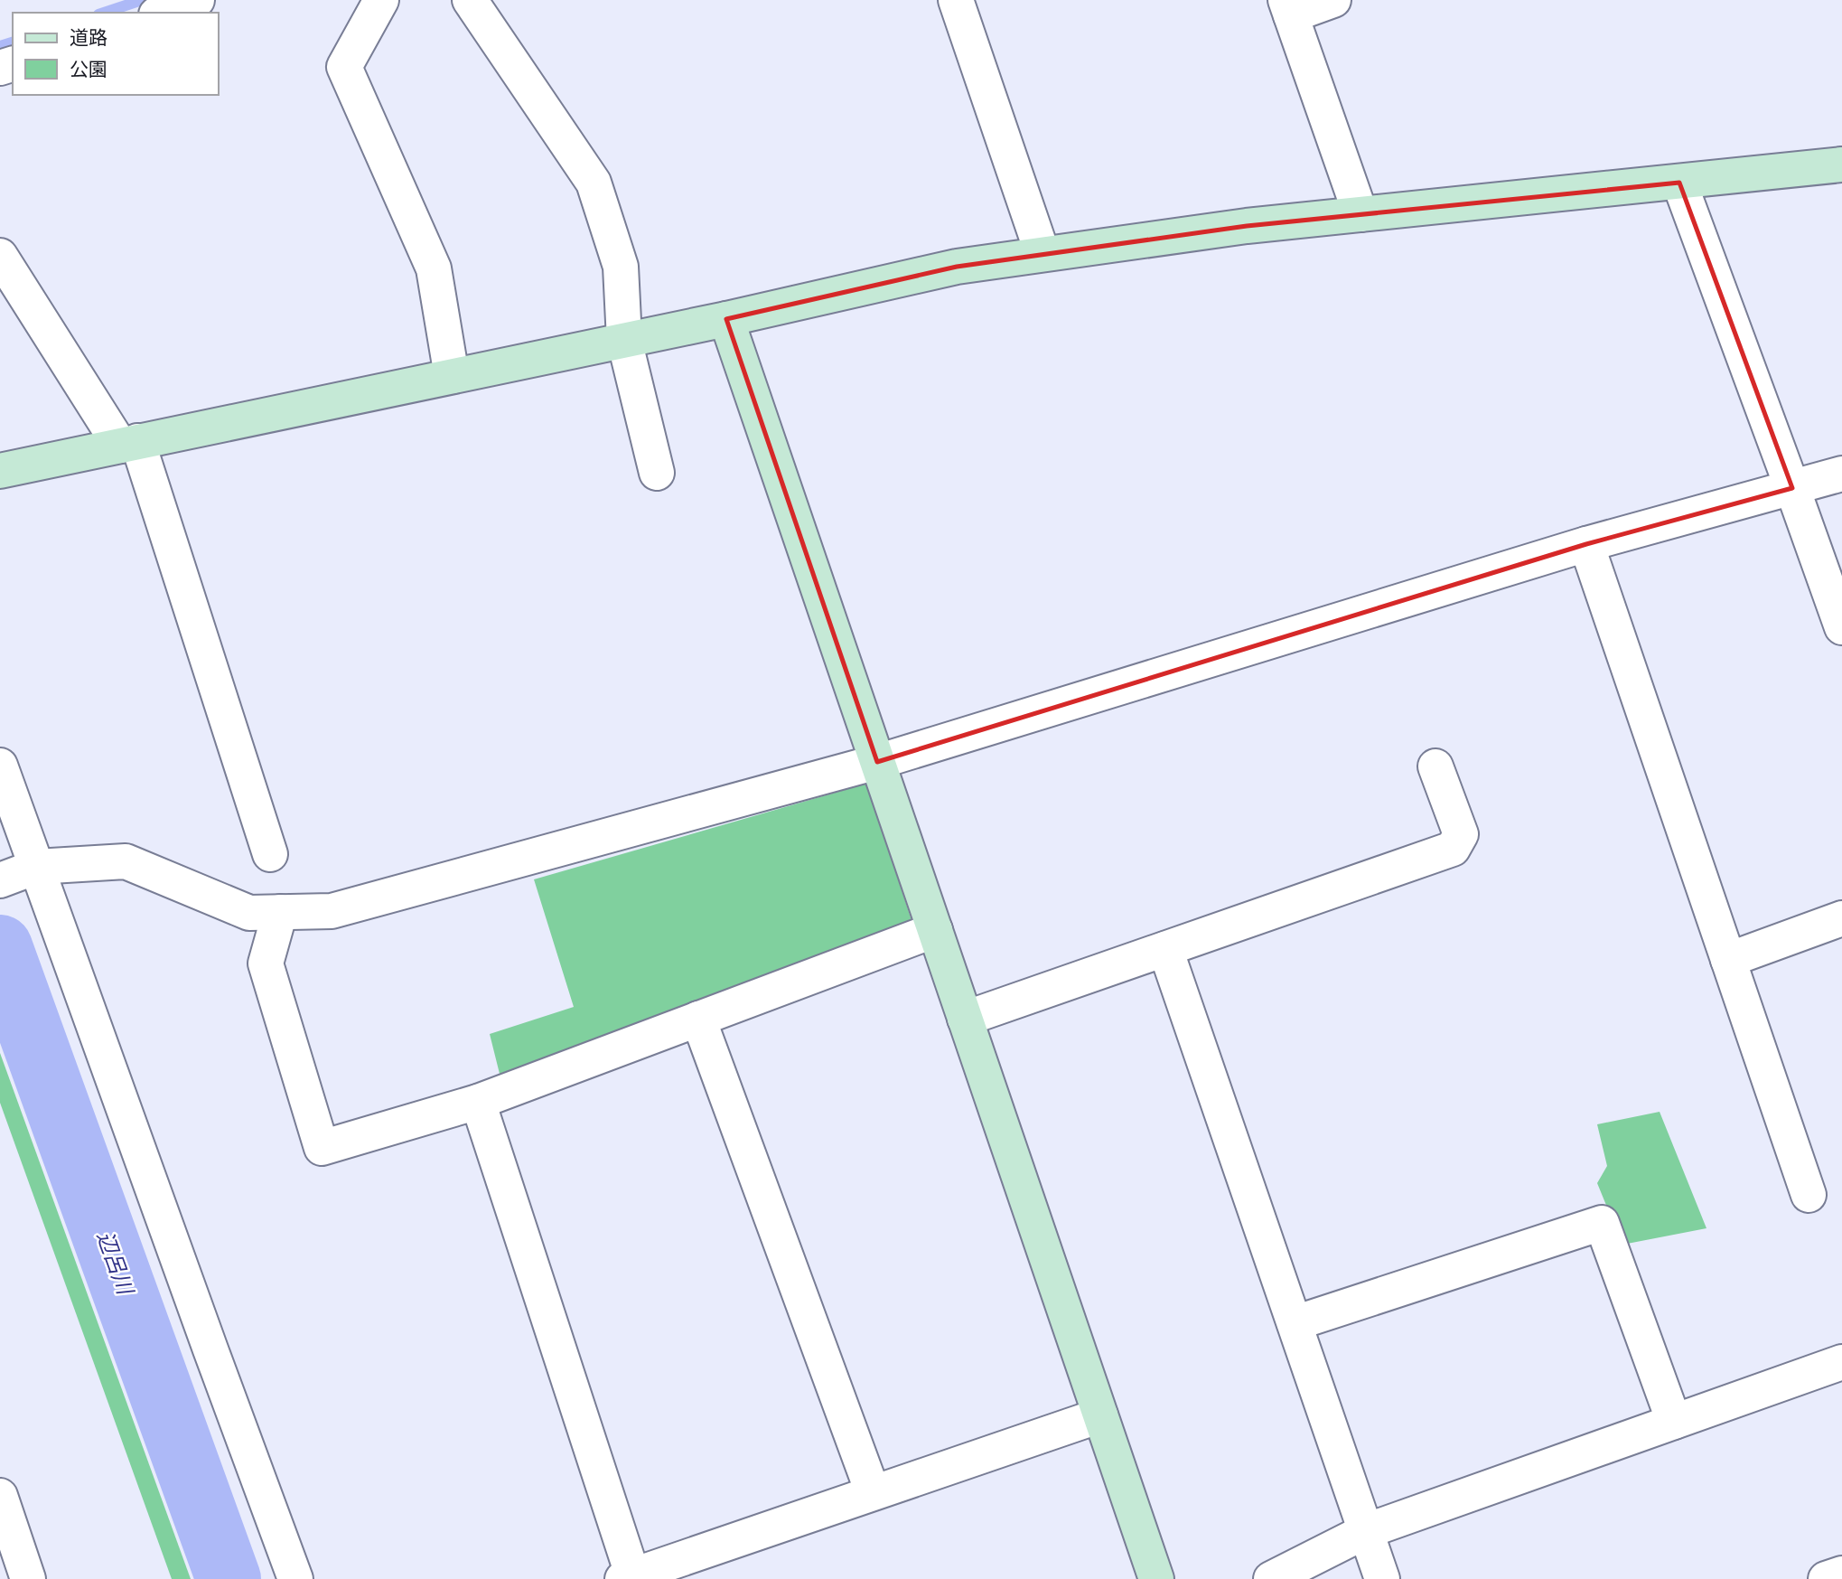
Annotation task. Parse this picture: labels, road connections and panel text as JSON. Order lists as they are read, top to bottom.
{
  "water": ["辺呂川"],
  "legend": ["道路", "公園"]
}
